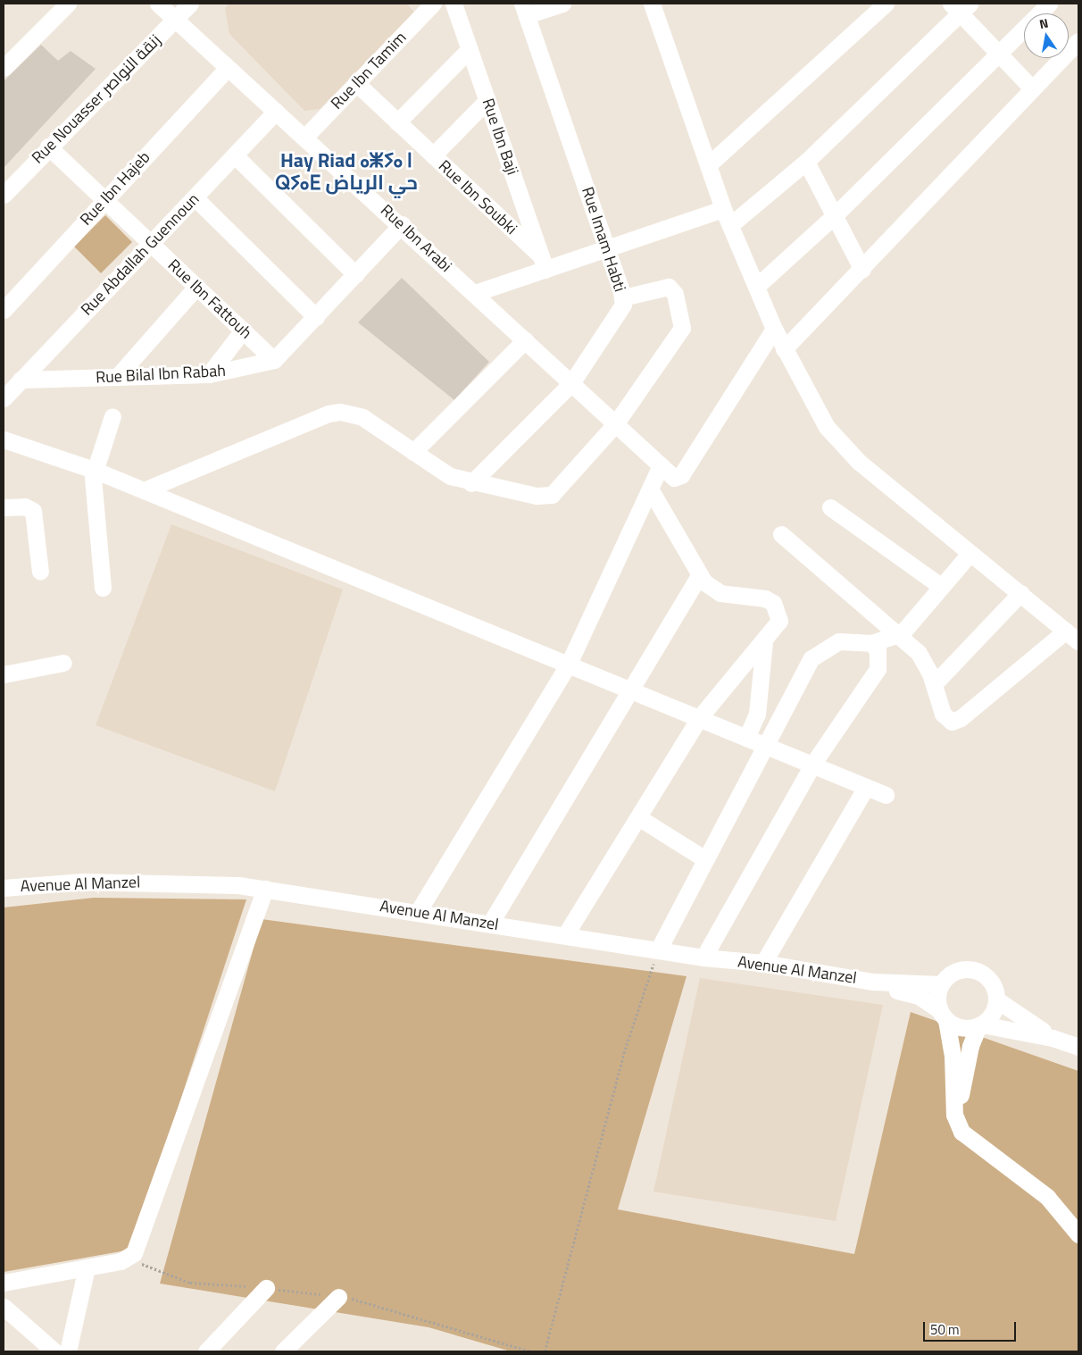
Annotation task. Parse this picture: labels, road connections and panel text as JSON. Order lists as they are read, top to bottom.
{
  "streets": {
    "street": [
      "Rue Ibn Tamim",
      "Rue Nouasser زنقة النواصر",
      "Rue Ibn Baji",
      "Rue Ibn Hajeb",
      "Rue Ibn Soubki",
      "Rue Ibn Arabi",
      "Rue Imam Habti",
      "Rue Abdallah Guennoun",
      "Rue Ibn Fattouh",
      "Rue Bilal Ibn Rabah",
      "Avenue Al Manzel"
    ]
  },
  "crossings": [
    ["Rue Ibn Tamim", "Rue Ibn Soubki"],
    ["Rue Ibn Tamim", "Rue Ibn Arabi"],
    ["Rue Nouasser زنقة النواصر", "Rue Ibn Arabi"],
    ["Rue Nouasser زنقة النواصر", "Rue Ibn Fattouh"],
    ["Rue Ibn Baji", "Rue Ibn Soubki"],
    ["Rue Ibn Hajeb", "Rue Ibn Arabi"],
    ["Rue Ibn Hajeb", "Rue Ibn Fattouh"],
    ["Rue Ibn Arabi", "Rue Imam Habti"],
    ["Rue Ibn Arabi", "Rue Abdallah Guennoun"],
    ["Rue Abdallah Guennoun", "Rue Ibn Fattouh"],
    ["Rue Abdallah Guennoun", "Rue Bilal Ibn Rabah"],
    ["Rue Ibn Fattouh", "Rue Bilal Ibn Rabah"]
  ],
  "districts": ["Hay Riad ⴰⵥⵢⴰ ⵏ ⵕⵢⴰⴹ حي الرياض"],
  "scale_bar": "50 m",
  "north": "top"
}
